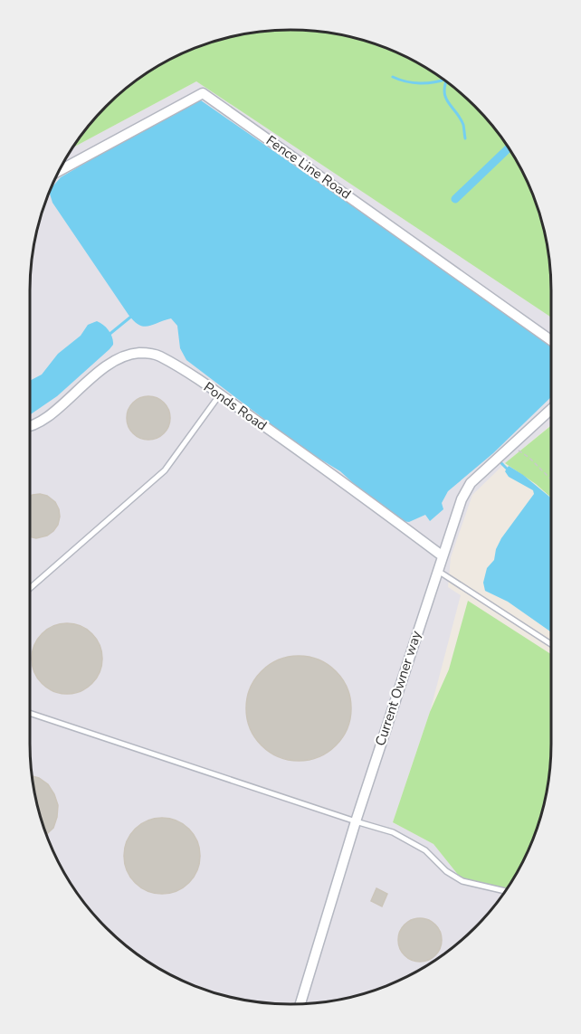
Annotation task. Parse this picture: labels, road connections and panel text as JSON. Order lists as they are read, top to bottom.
{
  "streets": {
    "street": ["Fence Line Road", "Ponds Road", "Current Owner way"]
  },
  "crossings": [
    ["Ponds Road", "Current Owner way"]
  ]
}
